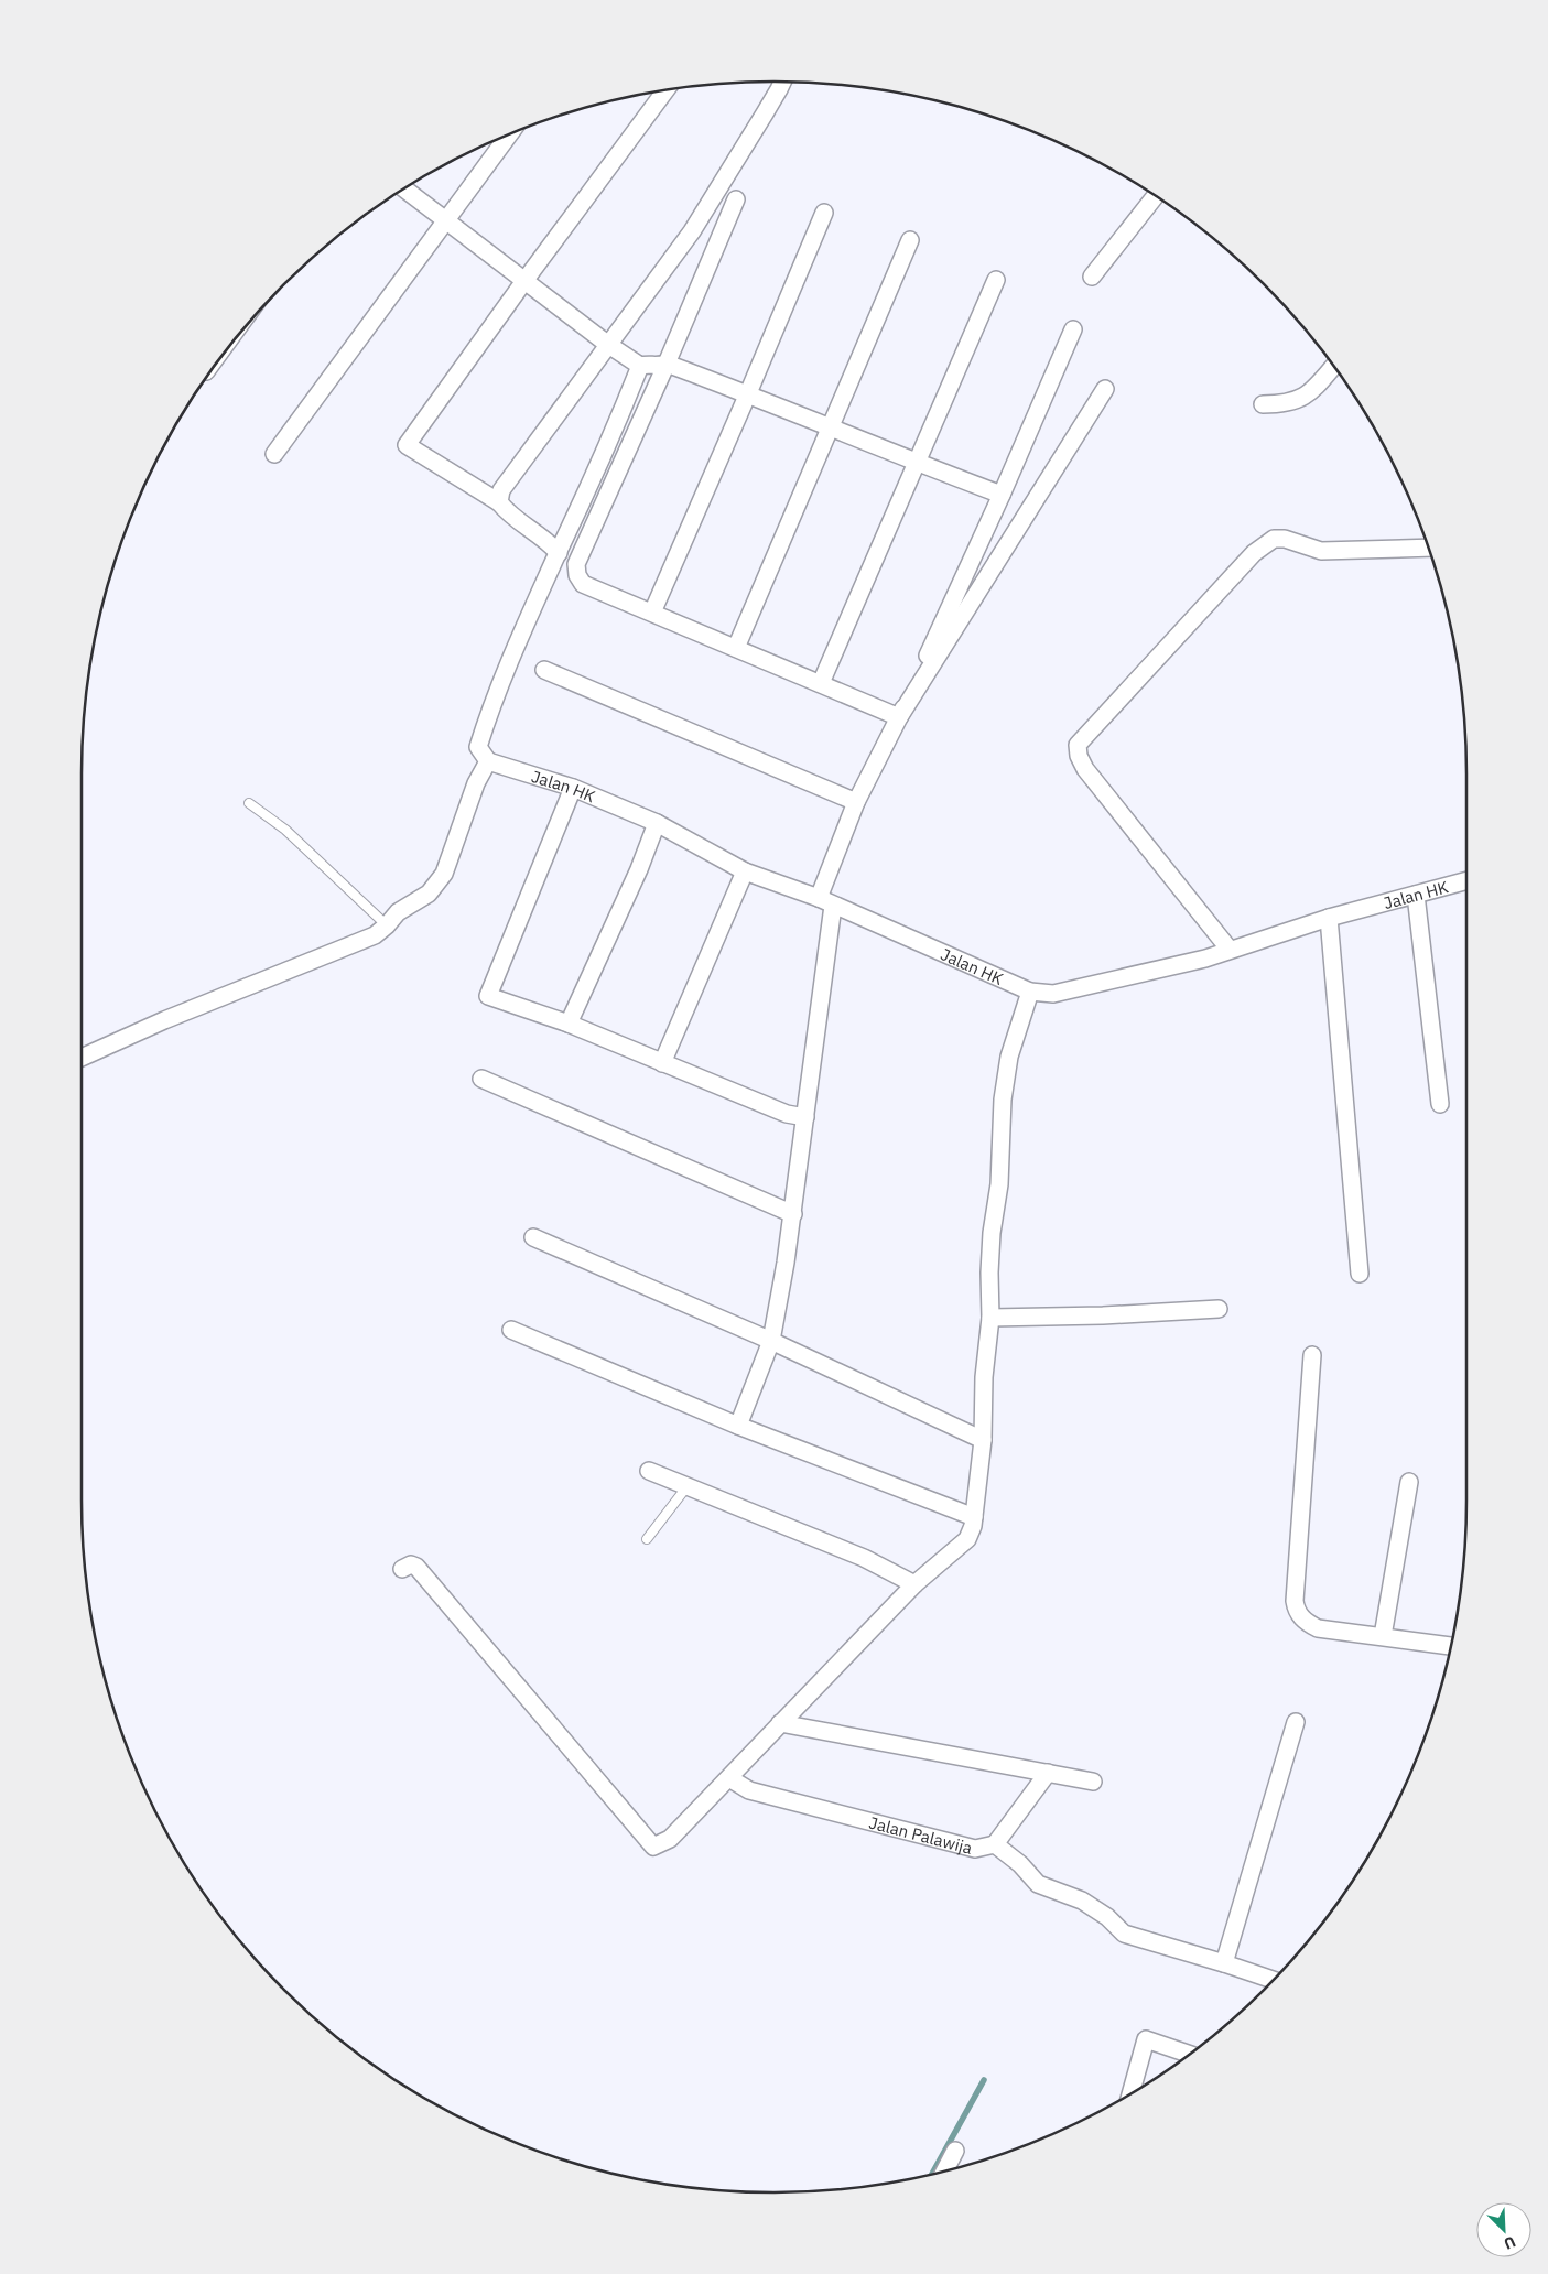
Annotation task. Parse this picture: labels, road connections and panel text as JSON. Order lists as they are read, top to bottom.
{
  "streets": {
    "street": ["Jalan HK", "Jalan Palawija"]
  },
  "north": "bottom right"
}
